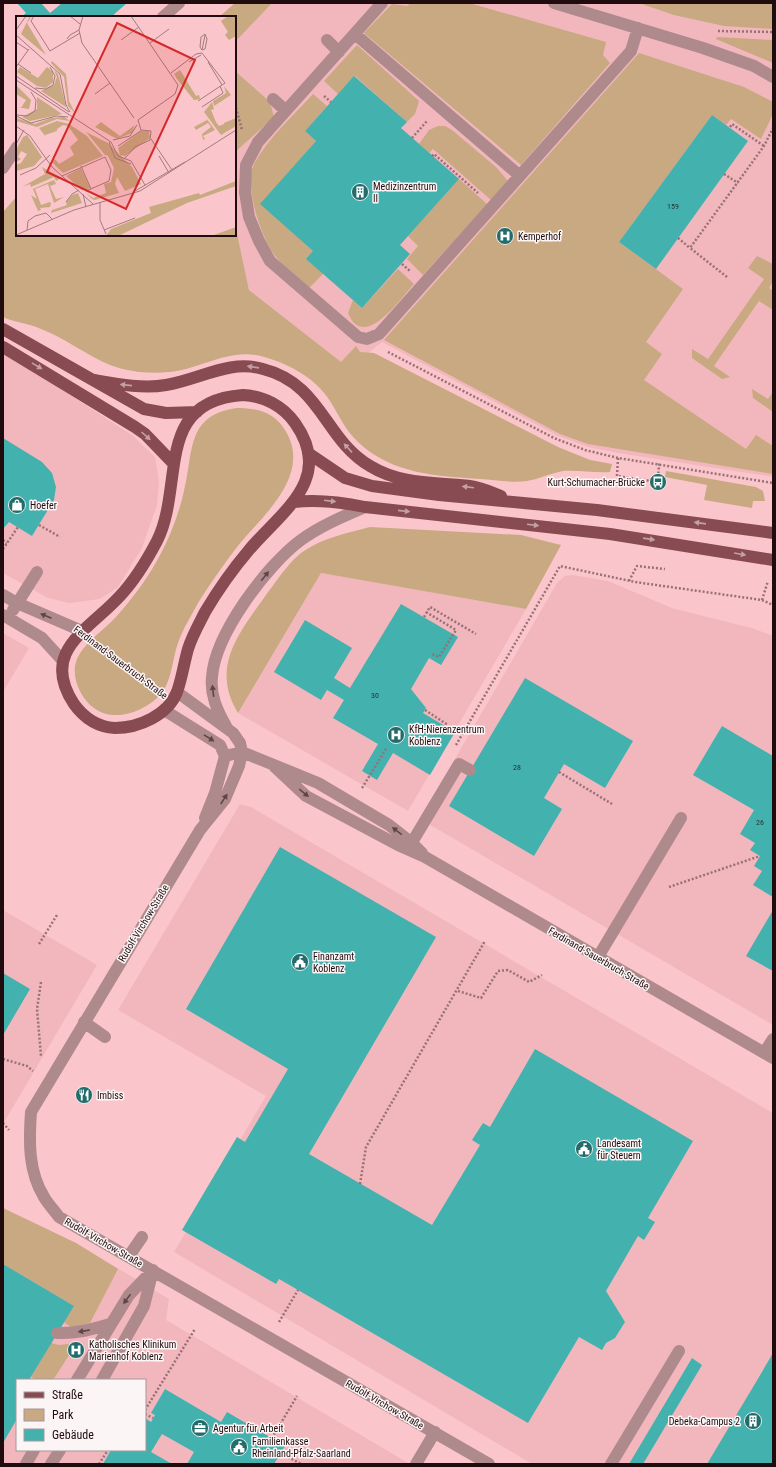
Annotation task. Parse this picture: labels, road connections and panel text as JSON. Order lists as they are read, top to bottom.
{
  "streets": {
    "street": ["Ferdinand-Sauerbruch-Straße", "Rudolf-Virchow-Straße"]
  },
  "crossings": [
    ["Ferdinand-Sauerbruch-Straße", "Rudolf-Virchow-Straße"]
  ],
  "places": {
    "building": ["Medizinzentrum II", "Debeka-Campus 2"],
    "hospital": ["Kemperhof", "KfH-Nierenzentrum Koblenz", "Katholisches Klinikum Marienhof Koblenz"],
    "bus stop": ["Kurt-Schumacher-Brücke"],
    "shop": ["Hoefer"],
    "public building": ["Finanzamt Koblenz", "Landesamt für Steuern", "Familienkasse Rheinland-Pfalz-Saarland"],
    "restaurant": ["Imbiss"],
    "office": ["Agentur für Arbeit"]
  },
  "house_numbers": [
    "159",
    "30",
    "28",
    "26"
  ],
  "legend": ["Straße", "Park", "Gebäude"]
}
